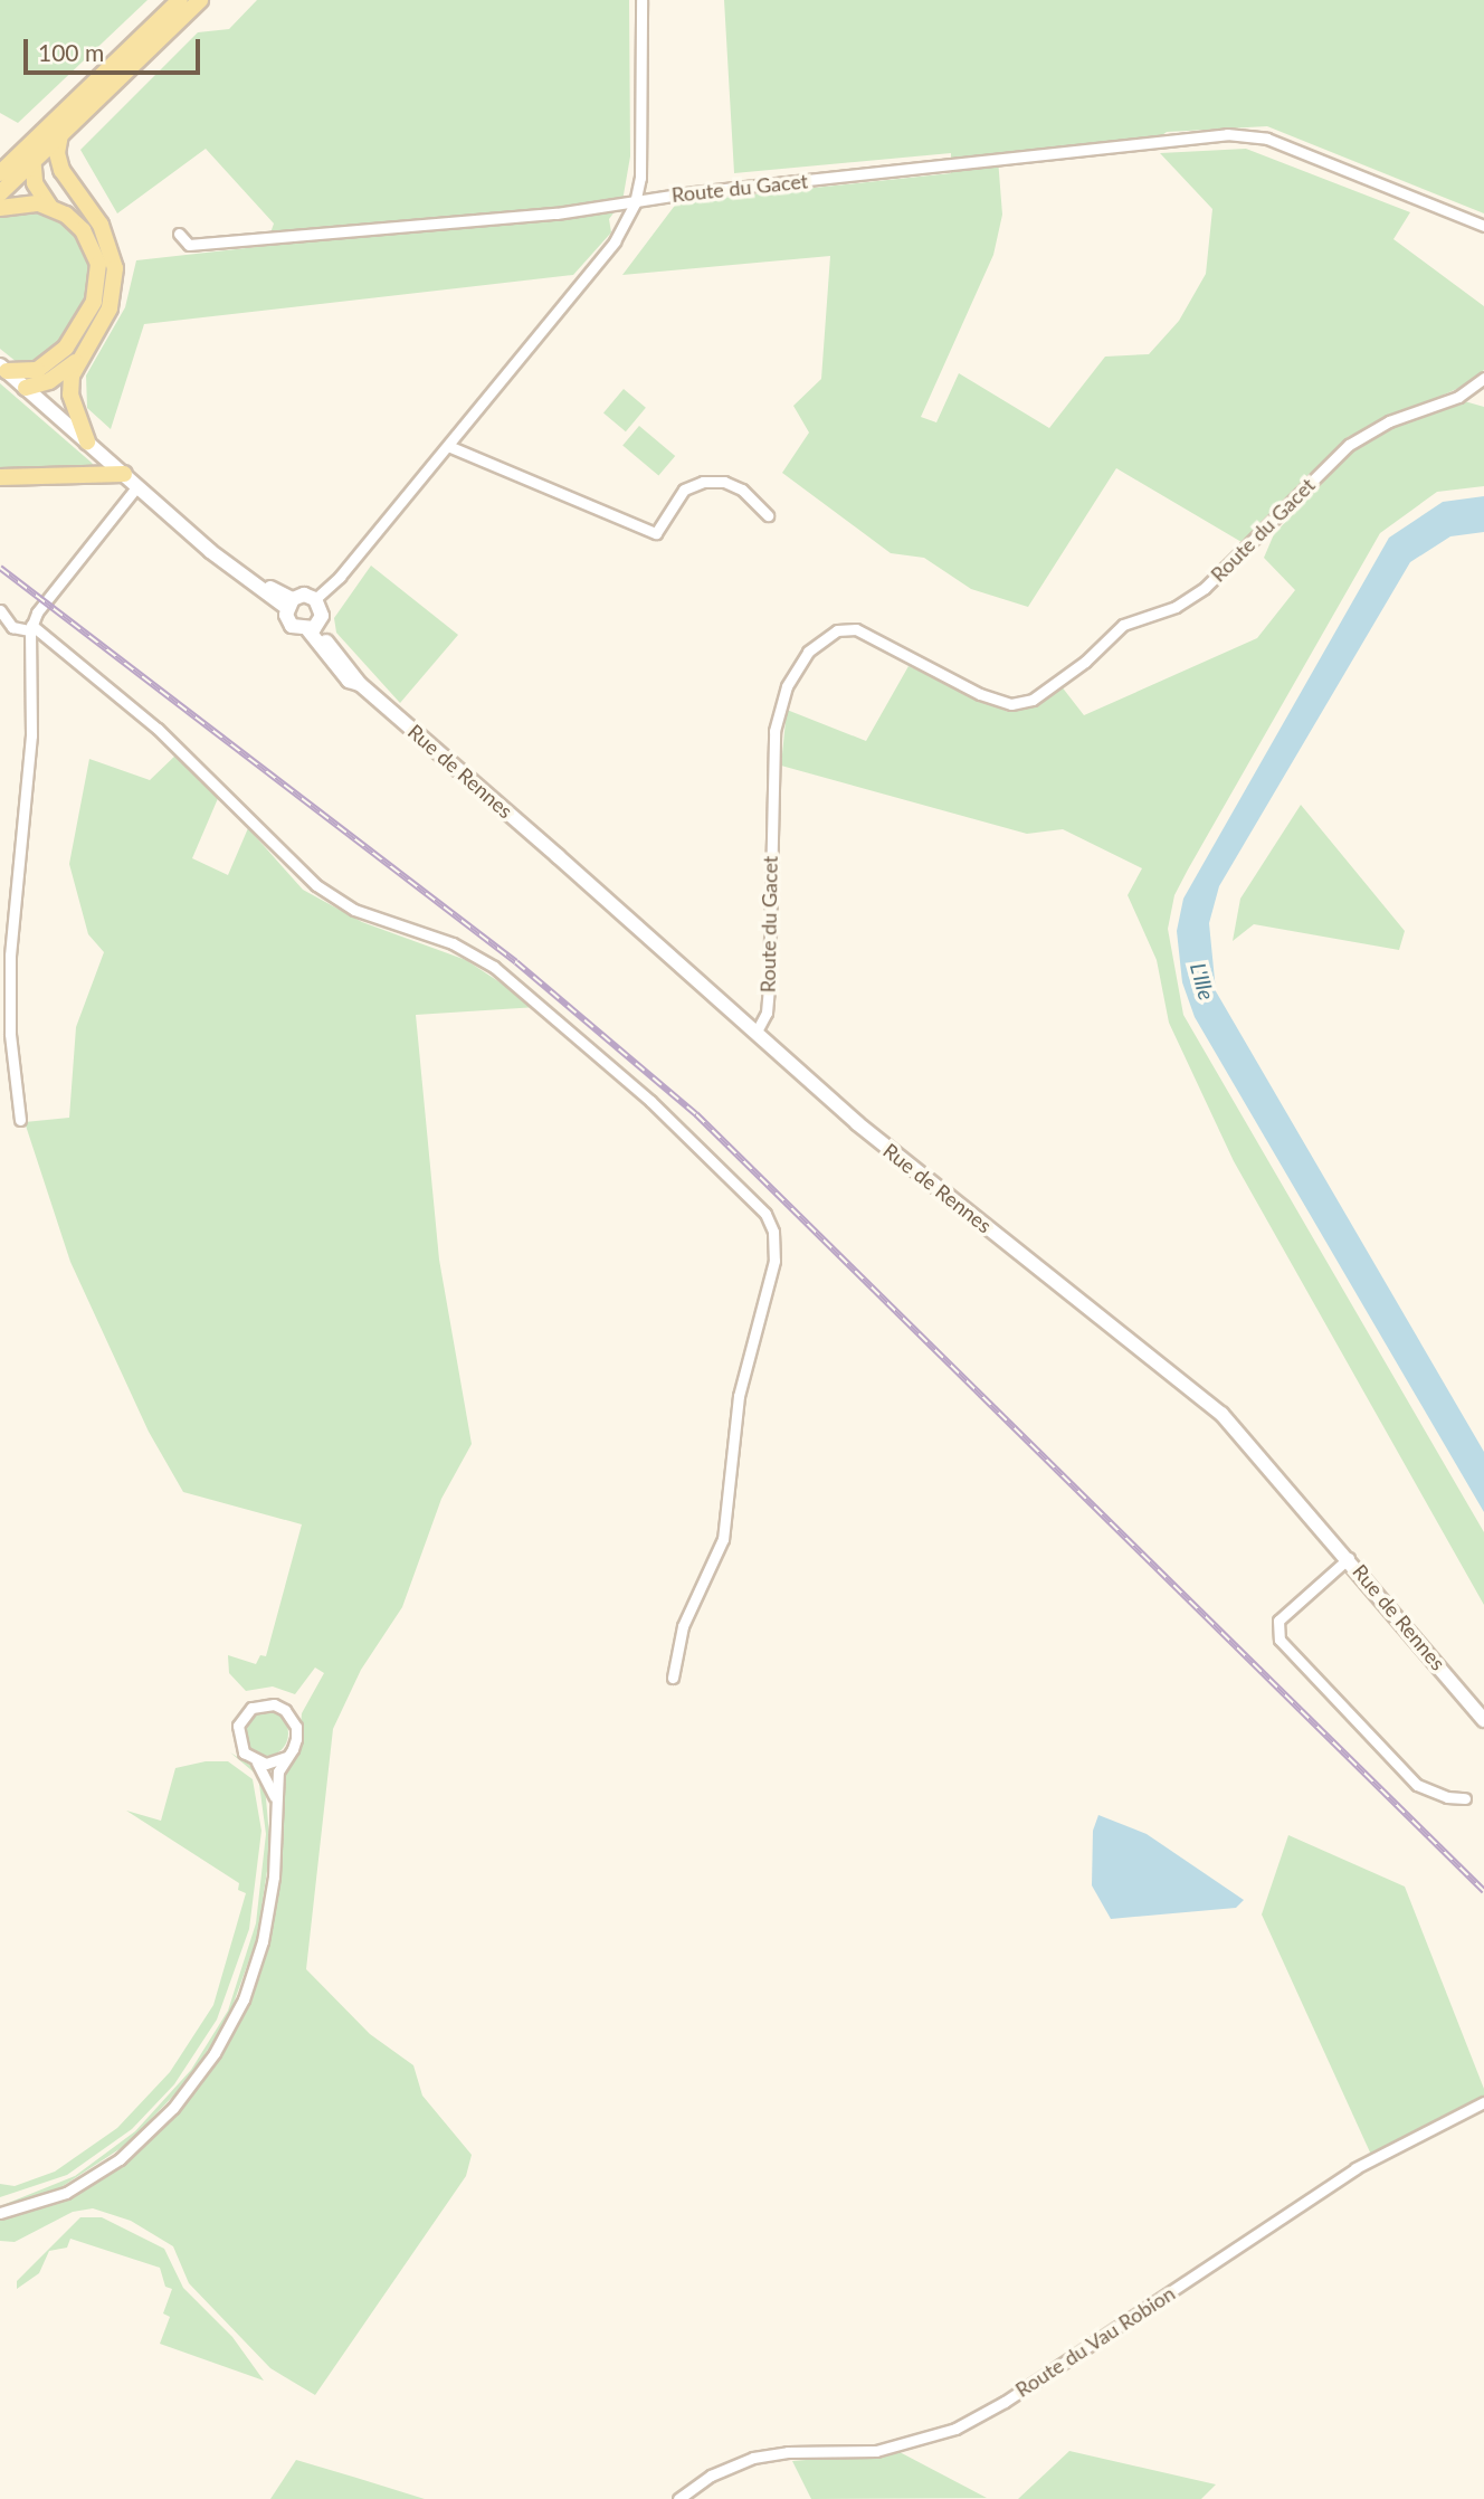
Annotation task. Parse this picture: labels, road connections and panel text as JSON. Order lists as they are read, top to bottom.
{
  "streets": {
    "main road": ["Rue de Rennes"],
    "street": ["Route du Gacet", "Route du Vau Robion"]
  },
  "crossings": [
    ["Route du Gacet", "Rue de Rennes"]
  ],
  "water": ["L'Ille"],
  "scale_bar": "100 m"
}
